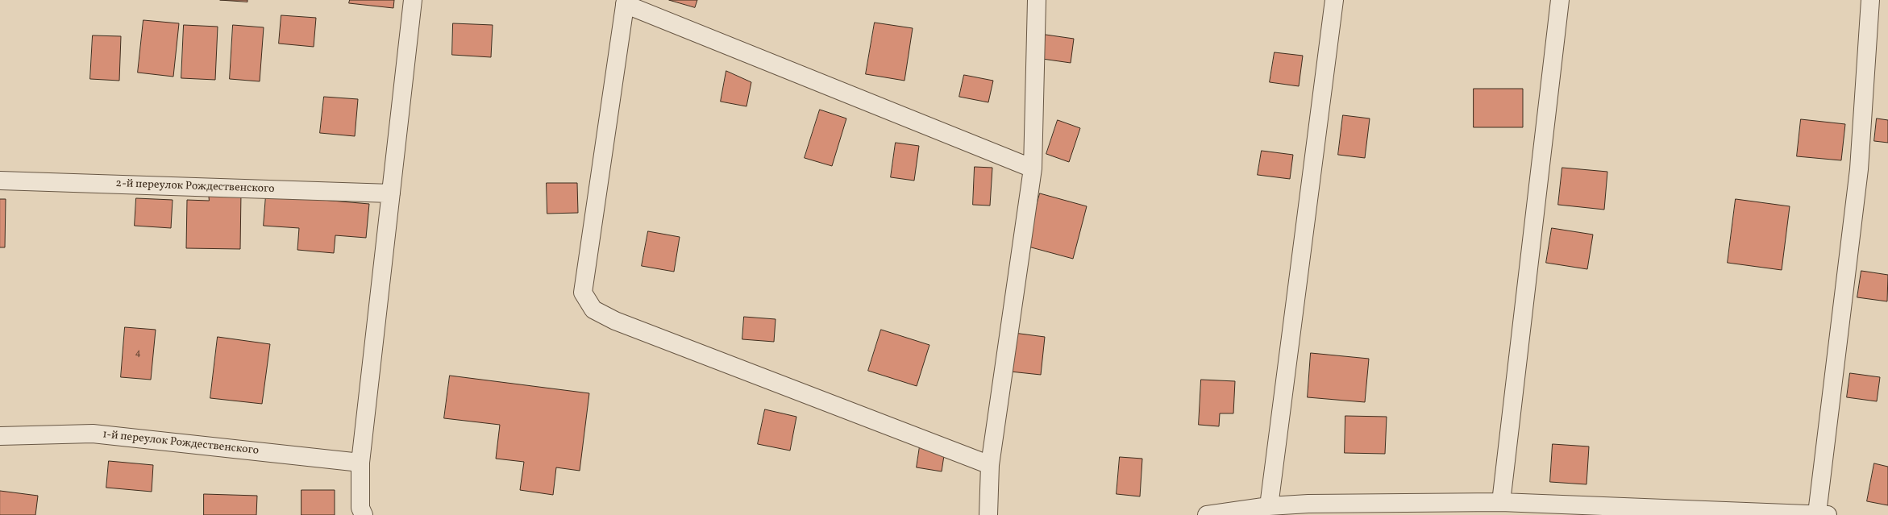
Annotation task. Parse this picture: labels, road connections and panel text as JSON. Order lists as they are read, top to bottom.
{
  "streets": {
    "street": ["2-й переулок Рождественского", "1-й переулок Рождественского"]
  },
  "house_numbers": ["4"]
}
